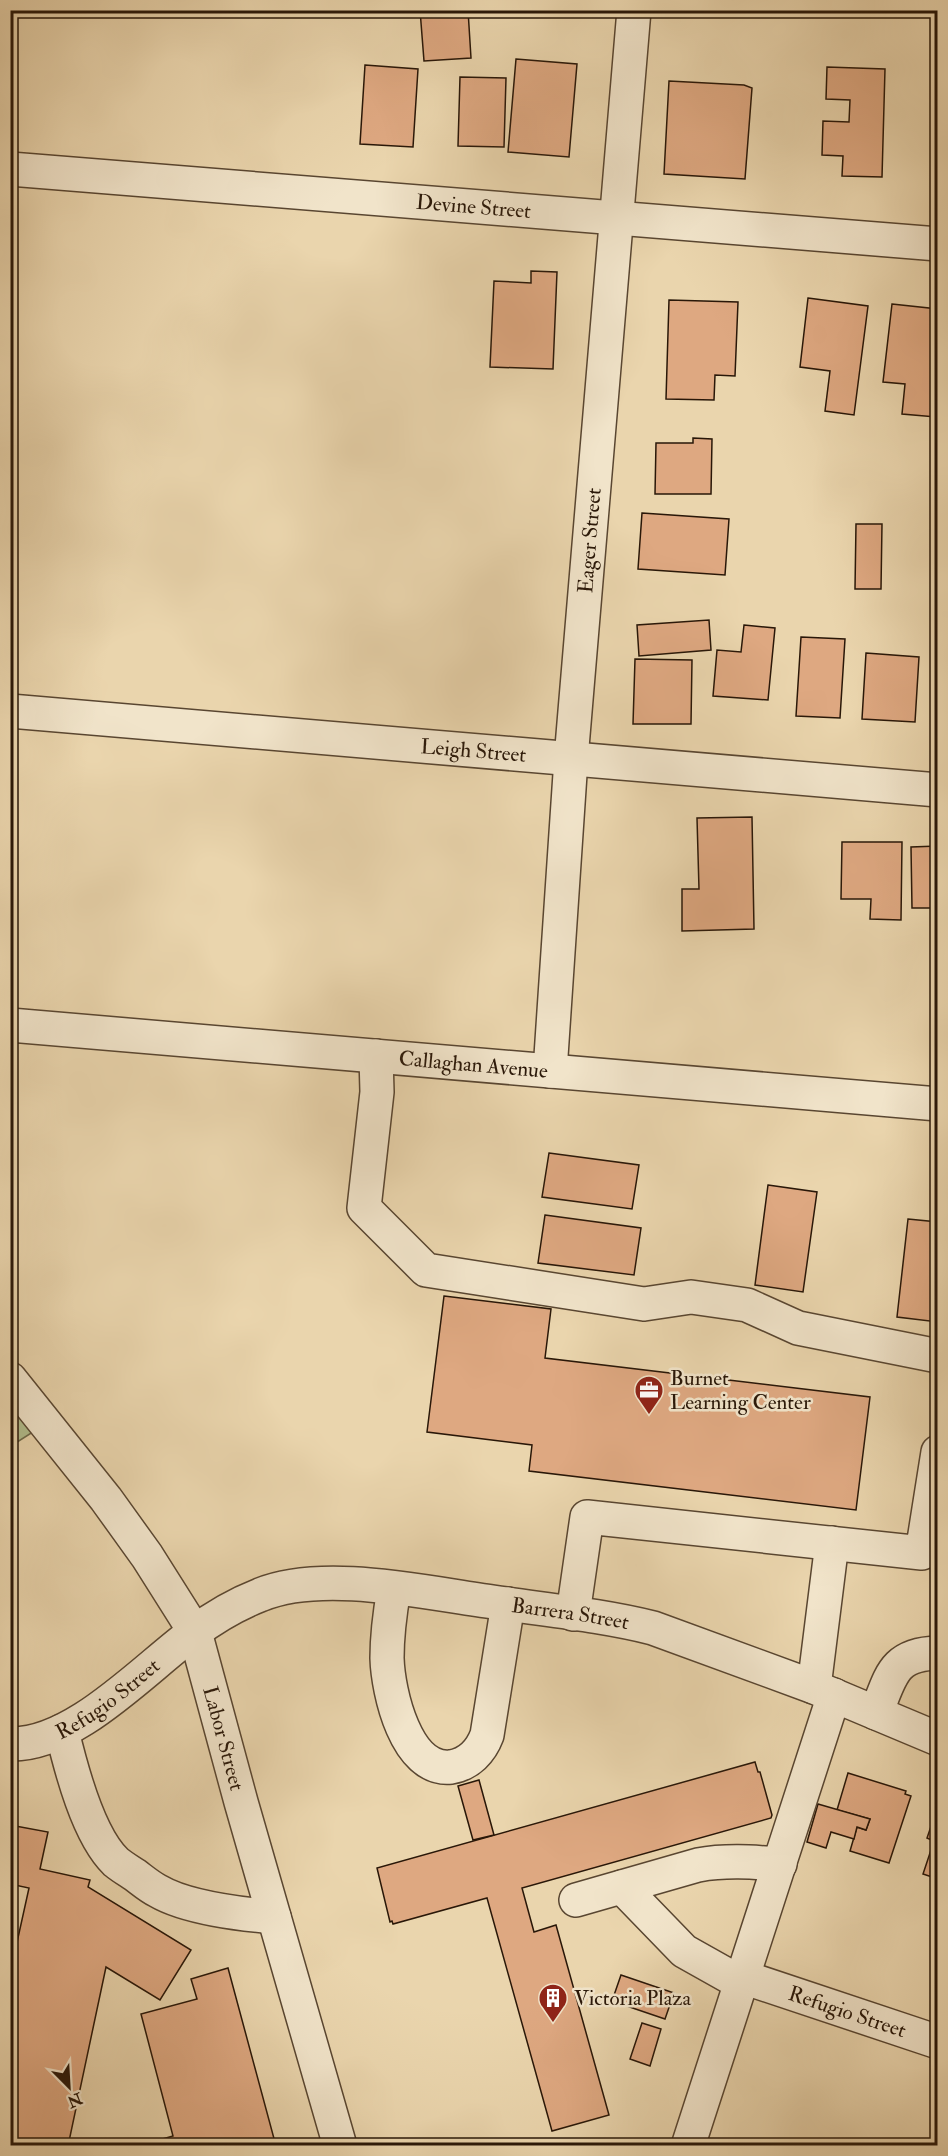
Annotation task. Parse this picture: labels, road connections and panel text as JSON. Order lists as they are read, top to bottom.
{
  "streets": {
    "street": [
      "Devine Street",
      "Eager Street",
      "Leigh Street",
      "Callaghan Avenue",
      "Barrera Street",
      "Refugio Street",
      "Labor Street"
    ]
  },
  "crossings": [
    ["Devine Street", "Eager Street"],
    ["Eager Street", "Leigh Street"],
    ["Eager Street", "Callaghan Avenue"],
    ["Barrera Street", "Refugio Street"],
    ["Barrera Street", "Labor Street"],
    ["Refugio Street", "Labor Street"]
  ],
  "places": {
    "office": ["Burnet Learning Center"],
    "building": ["Victoria Plaza"]
  },
  "north": "bottom right"
}
